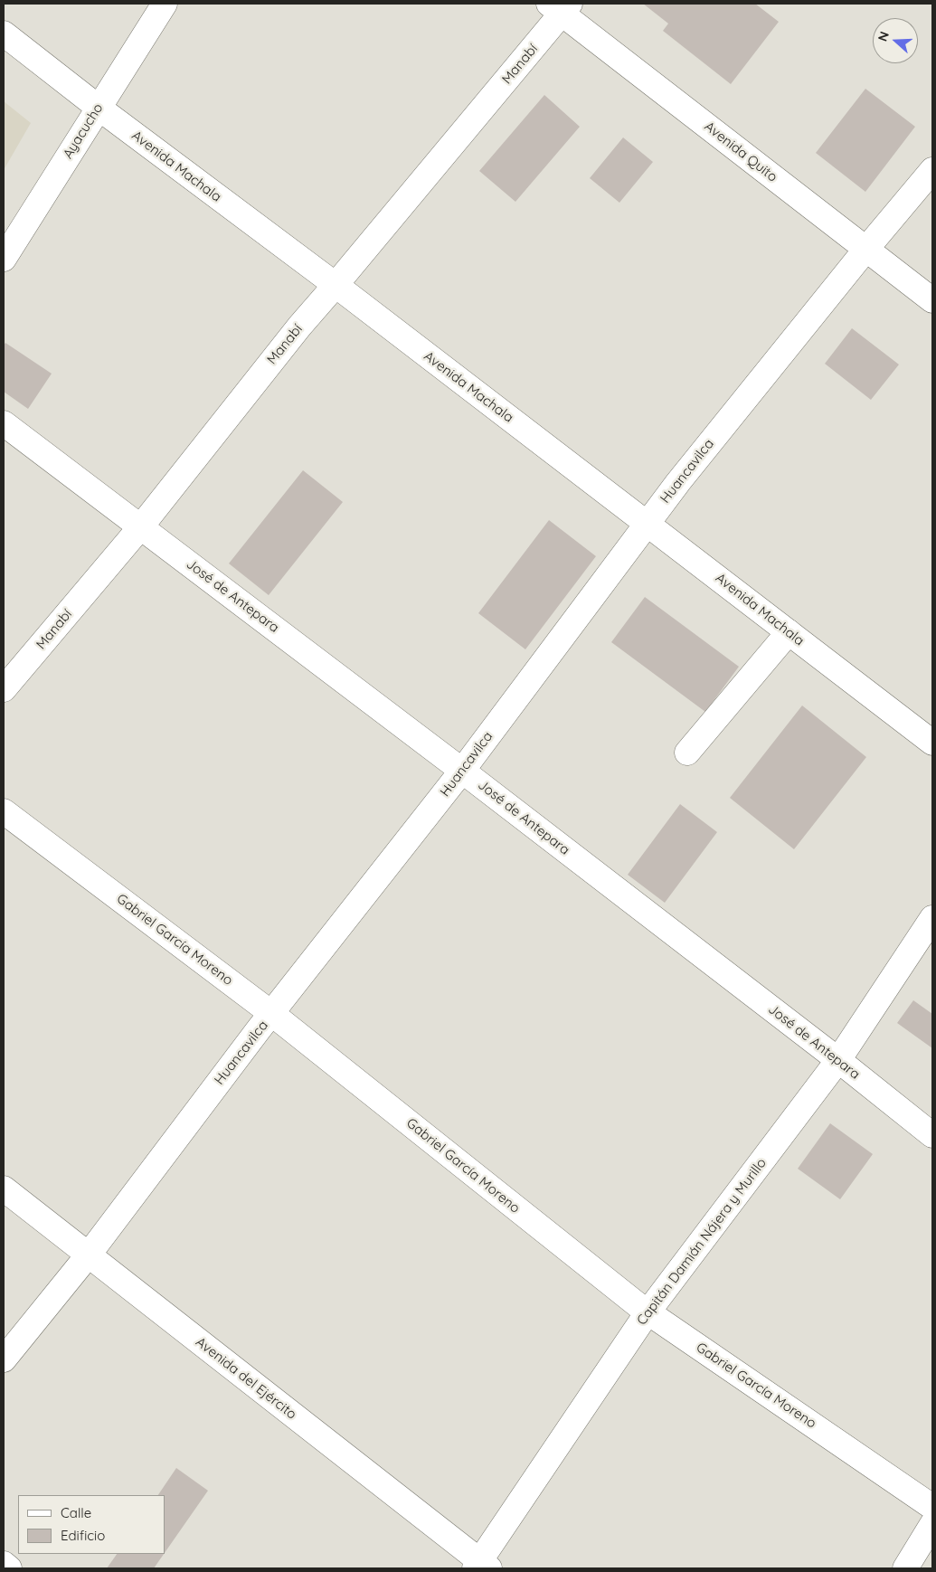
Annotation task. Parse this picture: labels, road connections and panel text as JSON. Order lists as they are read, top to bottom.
{
  "streets": {
    "street": [
      "Manabí",
      "Ayacucho",
      "Avenida Quito",
      "Avenida Machala",
      "Huancavilca",
      "José de Antepara",
      "Gabriel García Moreno",
      "Capitán Damián Nájera y Murillo",
      "Avenida del Ejército"
    ]
  },
  "crossings": [
    ["Manabí", "Avenida Quito"],
    ["Manabí", "Avenida Machala"],
    ["Manabí", "José de Antepara"],
    ["Ayacucho", "Avenida Machala"],
    ["Avenida Quito", "Huancavilca"],
    ["Avenida Machala", "Huancavilca"],
    ["Huancavilca", "José de Antepara"],
    ["Huancavilca", "Gabriel García Moreno"],
    ["Huancavilca", "Avenida del Ejército"],
    ["José de Antepara", "Capitán Damián Nájera y Murillo"],
    ["Gabriel García Moreno", "Capitán Damián Nájera y Murillo"],
    ["Capitán Damián Nájera y Murillo", "Avenida del Ejército"]
  ],
  "legend": ["Calle", "Edificio"],
  "north": "left"
}
